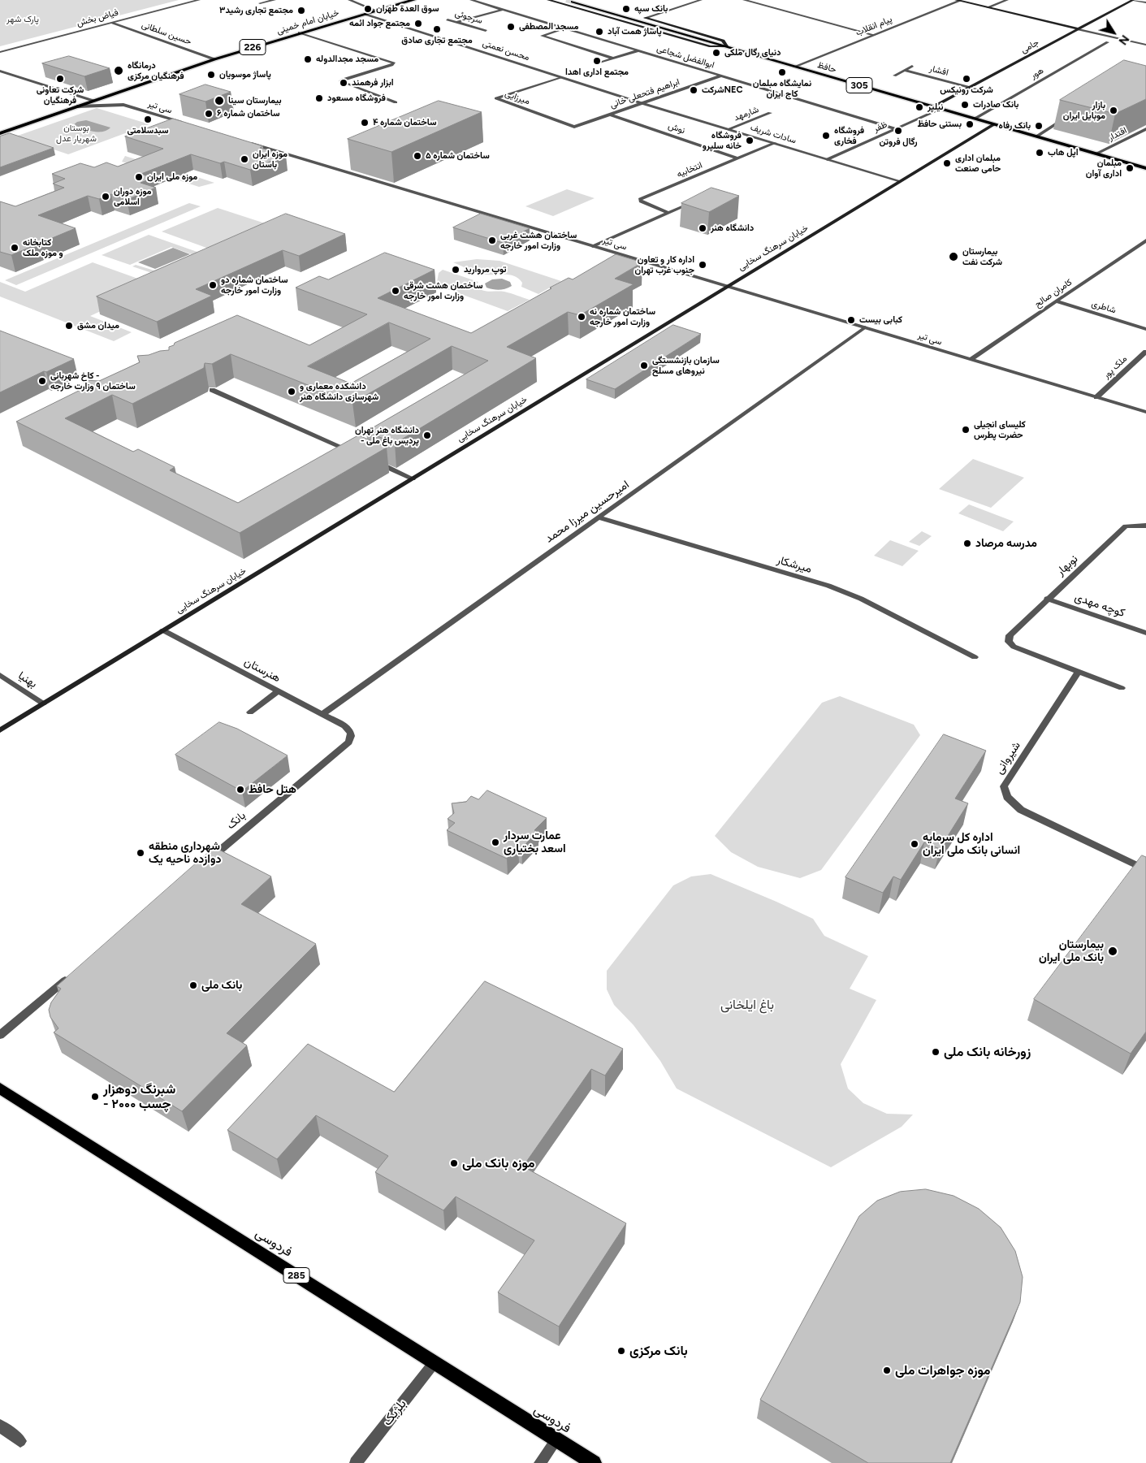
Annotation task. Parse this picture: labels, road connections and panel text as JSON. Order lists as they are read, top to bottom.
{
  "streets": {
    "main road": [
      "خیابان امام خمینی",
      "جامی",
      "226",
      "حافظ",
      "305",
      "خیابان سرهنگ سخایی",
      "فردوسی",
      "285"
    ],
    "street": [
      "سرجوئی",
      "فیاض بخش",
      "پیام انقلاب",
      "حسین سلطانی",
      "محسن نعمتی",
      "ابوالفضل شجاعی",
      "افشار",
      "هور",
      "ابراهیم فتحعلی خانی",
      "میرزایی",
      "سی تیر",
      "شارمهد",
      "ظفر",
      "نوش",
      "سادات شریف",
      "اقتدار",
      "انتخابیه",
      "کامران صالح",
      "شاطری",
      "ملک پور",
      "امیرحسین میرزا محمد",
      "میرشکار",
      "نوبهار",
      "کوچه مهدی",
      "هنرستان",
      "بهنیا",
      "شیروانی",
      "بانک",
      "بلژیک"
    ]
  },
  "crossings": [
    ["فیاض بخش", "حسین سلطانی"],
    ["خیابان امام خمینی", "حسین سلطانی"],
    ["خیابان امام خمینی", "محسن نعمتی"],
    ["خیابان امام خمینی", "سی تیر"],
    ["پیام انقلاب", "حافظ"],
    ["جامی", "حافظ"],
    ["جامی", "افشار"],
    ["محسن نعمتی", "ابراهیم فتحعلی خانی"],
    ["محسن نعمتی", "میرزایی"],
    ["محسن نعمتی", "سادات شریف"],
    ["ابوالفضل شجاعی", "ابراهیم فتحعلی خانی"],
    ["ابوالفضل شجاعی", "ظفر"],
    ["حافظ", "هور"],
    ["حافظ", "305"],
    ["حافظ", "ظفر"],
    ["حافظ", "اقتدار"],
    ["حافظ", "خیابان سرهنگ سخایی"],
    ["ابراهیم فتحعلی خانی", "میرزایی"],
    ["ابراهیم فتحعلی خانی", "نوش"],
    ["ابراهیم فتحعلی خانی", "سادات شریف"],
    ["سی تیر", "خیابان سرهنگ سخایی"],
    ["سی تیر", "کامران صالح"],
    ["سی تیر", "ملک پور"],
    ["سی تیر", "امیرحسین میرزا محمد"],
    ["شارمهد", "سادات شریف"],
    ["ظفر", "سادات شریف"],
    ["نوش", "انتخابیه"],
    ["سادات شریف", "انتخابیه"],
    ["سادات شریف", "خیابان سرهنگ سخایی"],
    ["خیابان سرهنگ سخایی", "هنرستان"],
    ["خیابان سرهنگ سخایی", "بهنیا"],
    ["کامران صالح", "شاطری"],
    ["امیرحسین میرزا محمد", "میرشکار"],
    ["امیرحسین میرزا محمد", "هنرستان"],
    ["نوبهار", "کوچه مهدی"],
    ["نوبهار", "شیروانی"],
    ["هنرستان", "بانک"],
    ["فردوسی", "بلژیک"]
  ],
  "parks": ["پارک شهر", "بوستان شهریار عدل", "باغ ایلخانی"],
  "places": [
    "سوق العدة طهران",
    "بانک سپه",
    "مجتمع تجاری رشید۳",
    "مجتمع جواد ائمه",
    "مسجد المصطفی",
    "مجتمع تجاری صادق",
    "پاساژ همت آباد",
    "دنیای رگال ملکی",
    "مسجد مجدالدوله",
    "مجتمع اداری اهدا",
    "درمانگاه فرهنگیان مرکزی",
    "نمایشگاه مبلمان کاج ایران",
    "پاساژ موسویان",
    "شرکت تعاونی فرهنگیان",
    "شرکت رونیکس",
    "ابزار فرهمند",
    "شرکتNEC",
    "فروشگاه مسعود",
    "بیمارستان سینا",
    "بانک صادرات",
    "نیلپر",
    "بازار موبایل ایران",
    "ساختمان شماره ۶",
    "سبدسلامتی",
    "ساختمان شماره ۴",
    "بستنی حافظ",
    "بانک رفاه",
    "رگال فروتن",
    "فروشگاه فخاری",
    "فروشگاه خانه سلپرو",
    "اپل هاب",
    "ساختمان شماره ۵",
    "موزه ایران باستان",
    "مبلمان اداری حامی صنعت",
    "مبلمان اداری آوان",
    "موزه ملی ایران",
    "موزه دوران اسلامی",
    "دانشگاه هنر",
    "ساختمان هشت غربی وزارت امور خارجه",
    "کتابخانه و موزه ملک",
    "بیمارستان شرکت نفت",
    "اداره کار و تعاون جنوب غرب تهران",
    "توپ مروارید",
    "ساختمان شماره دو وزارت امور خارجه",
    "ساختمان هشت شرقی وزارت امور خارجه",
    "ساختمان شماره نه وزارت امور خارجه",
    "کبابی بیست",
    "میدان مشق",
    "سازمان بازنشستگی نیروهای مسلح",
    "کاخ شهربانی - ساختمان ۹ وزارت خارجه",
    "دانشکده معماری و شهرسازی دانشگاه هنر",
    "کلیسای انجیلی حضرت پطرس",
    "دانشگاه هنر تهران - پردیس باغ ملی",
    "مدرسه مرصاد",
    "هتل حافظ",
    "عمارت سردار اسعد بختیاری",
    "اداره کل سرمایه انسانی بانک ملی ایران",
    "شهرداری منطقه دوازده ناحیه یک",
    "بیمارستان بانک ملی ایران",
    "بانک ملی",
    "زورخانه بانک ملی",
    "شبرنگ دوهزار - چسب ۲۰۰۰",
    "موزه بانک ملی",
    "بانک مرکزی",
    "موزه جواهرات ملی"
  ],
  "north": "bottom right"
}
